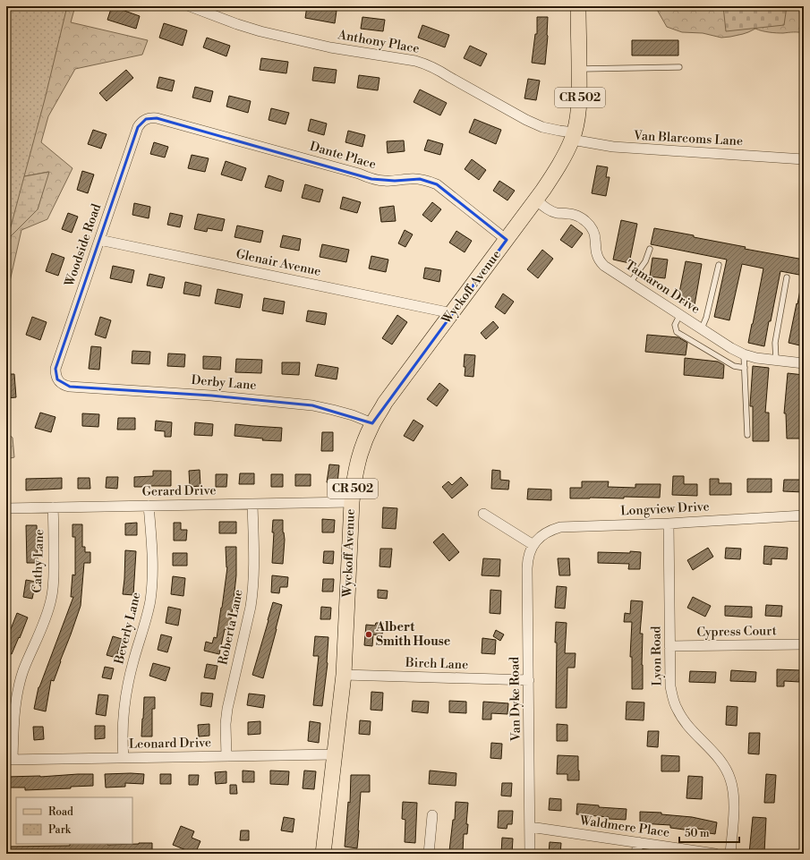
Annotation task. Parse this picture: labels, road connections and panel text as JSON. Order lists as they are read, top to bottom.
{
  "streets": {
    "main road": ["CR 502", "Wyckoff Avenue"],
    "street": [
      "Anthony Place",
      "Van Blarcoms Lane",
      "Dante Place",
      "Woodside Road",
      "Glenair Avenue",
      "Tamaron Drive",
      "Derby Lane",
      "Gerard Drive",
      "Longview Drive",
      "Cathy Lane",
      "Roberta Lane",
      "Beverly Lane",
      "Cypress Court",
      "Lyon Road",
      "Birch Lane",
      "Van Dyke Road",
      "Leonard Drive",
      "Waldmere Place"
    ]
  },
  "crossings": [
    ["Anthony Place", "CR 502"],
    ["Anthony Place", "Van Blarcoms Lane"],
    ["Anthony Place", "Wyckoff Avenue"],
    ["CR 502", "Van Blarcoms Lane"],
    ["CR 502", "Wyckoff Avenue"],
    ["Van Blarcoms Lane", "Wyckoff Avenue"],
    ["Dante Place", "Woodside Road"],
    ["Dante Place", "Wyckoff Avenue"],
    ["Woodside Road", "Glenair Avenue"],
    ["Woodside Road", "Derby Lane"],
    ["Glenair Avenue", "Wyckoff Avenue"],
    ["Wyckoff Avenue", "Tamaron Drive"],
    ["Wyckoff Avenue", "Derby Lane"],
    ["Wyckoff Avenue", "Gerard Drive"],
    ["Wyckoff Avenue", "Birch Lane"],
    ["Wyckoff Avenue", "Leonard Drive"],
    ["Gerard Drive", "Cathy Lane"],
    ["Gerard Drive", "Roberta Lane"],
    ["Gerard Drive", "Beverly Lane"],
    ["Longview Drive", "Lyon Road"],
    ["Longview Drive", "Van Dyke Road"],
    ["Cathy Lane", "Leonard Drive"],
    ["Roberta Lane", "Leonard Drive"],
    ["Beverly Lane", "Leonard Drive"],
    ["Cypress Court", "Lyon Road"],
    ["Birch Lane", "Van Dyke Road"],
    ["Van Dyke Road", "Waldmere Place"]
  ],
  "places": ["Albert Smith House"],
  "legend": ["Road", "Park"],
  "scale_bar": "50 m"
}
